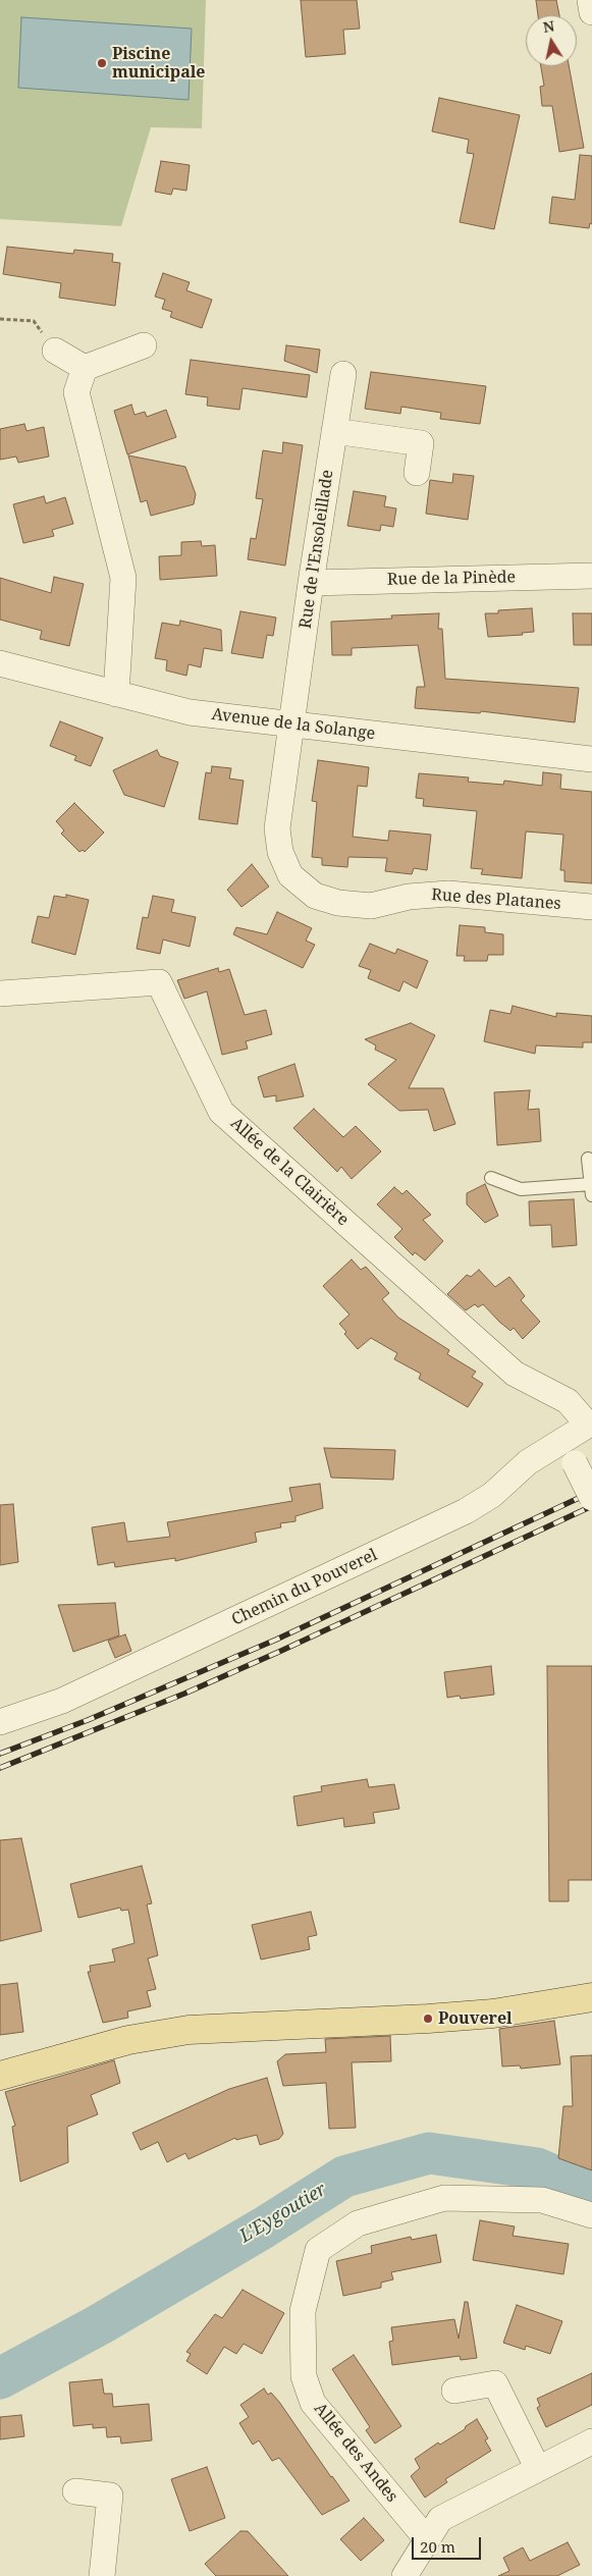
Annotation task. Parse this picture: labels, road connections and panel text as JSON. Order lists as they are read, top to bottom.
{
  "streets": {
    "street": [
      "Rue de l'Ensoleillade",
      "Rue de la Pinède",
      "Avenue de la Solange",
      "Rue des Platanes",
      "Allée de la Clairière",
      "Chemin du Pouverel",
      "Allée des Andes"
    ]
  },
  "crossings": [
    ["Rue de l'Ensoleillade", "Rue de la Pinède"],
    ["Rue de l'Ensoleillade", "Avenue de la Solange"],
    ["Rue de l'Ensoleillade", "Rue des Platanes"],
    ["Avenue de la Solange", "Rue des Platanes"],
    ["Allée de la Clairière", "Chemin du Pouverel"]
  ],
  "water": ["L'Eygoutier"],
  "places": ["Piscine municipale", "Pouverel"],
  "scale_bar": "20 m",
  "north": "top"
}
